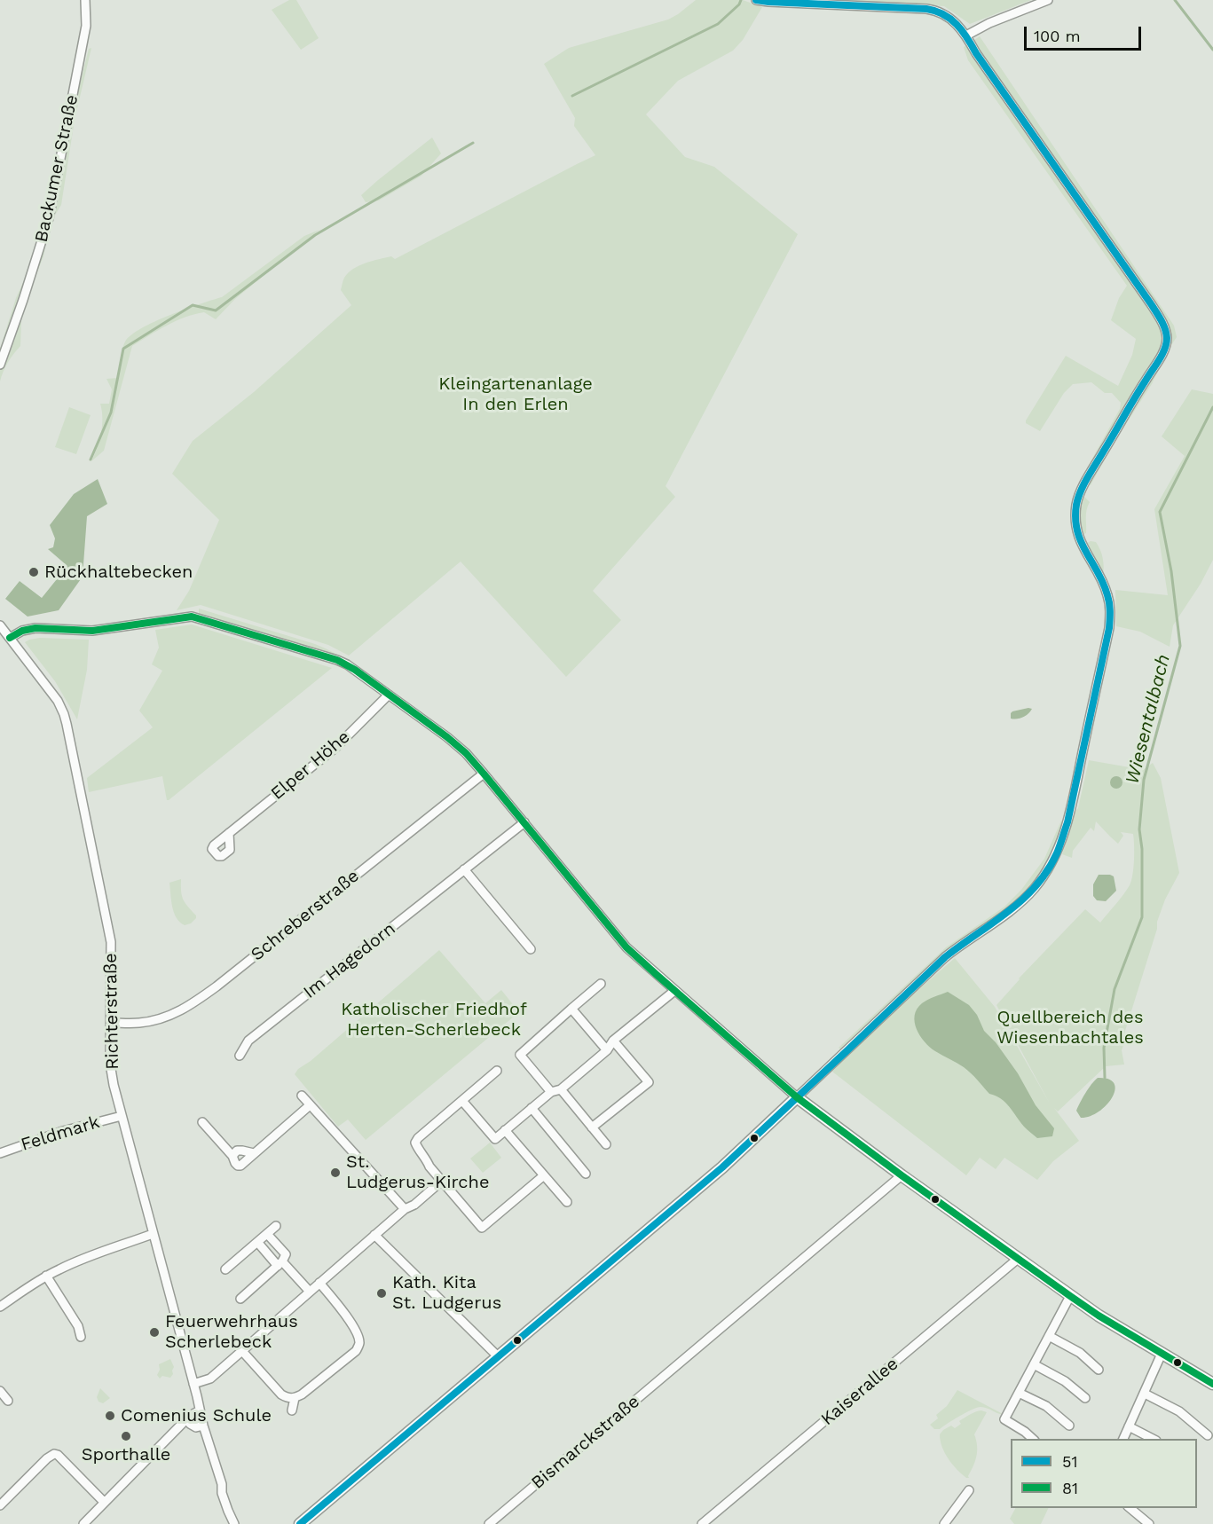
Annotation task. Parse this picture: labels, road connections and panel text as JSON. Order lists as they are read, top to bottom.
{
  "streets": {
    "street": [
      "Backumer Straße",
      "Elper Höhe",
      "Schreberstraße",
      "Im Hagedorn",
      "Richterstraße",
      "Feldmark",
      "Kaiserallee",
      "Bismarckstraße"
    ]
  },
  "crossings": [
    ["Schreberstraße", "Richterstraße"],
    ["Richterstraße", "Feldmark"]
  ],
  "water": ["Wiesentalbach"],
  "parks": ["Kleingartenanlage In den Erlen", "Katholischer Friedhof Herten-Scherlebeck", "Quellbereich des Wiesenbachtales"],
  "places": [
    "Rückhaltebecken",
    "St. Ludgerus-Kirche",
    "Kath. Kita St. Ludgerus",
    "Feuerwehrhaus Scherlebeck",
    "Comenius Schule",
    "Sporthalle"
  ],
  "lines": ["transit line 51", "transit line 81"],
  "legend": ["51", "81"],
  "scale_bar": "100 m"
}
